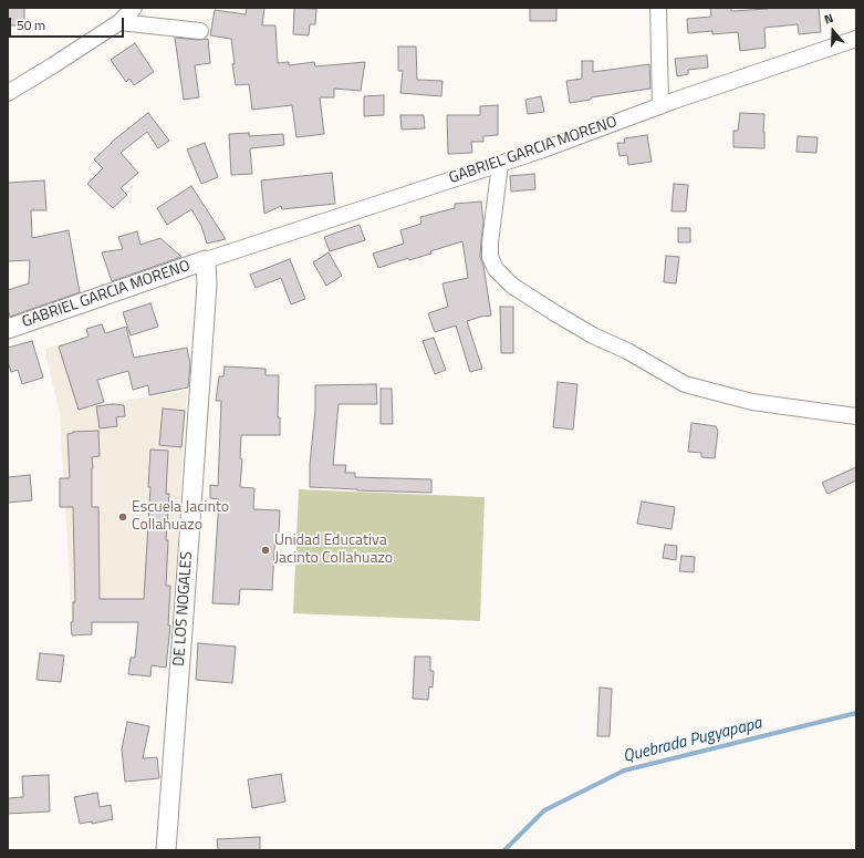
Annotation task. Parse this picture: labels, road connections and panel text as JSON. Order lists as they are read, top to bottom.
{
  "streets": {
    "street": ["GABRIEL GARCIA MORENO", "DE LOS NOGALES"]
  },
  "crossings": [
    ["GABRIEL GARCIA MORENO", "DE LOS NOGALES"]
  ],
  "water": ["Quebrada Pugyapapa"],
  "places": ["Escuela Jacinto Collahuazo", "Unidad Educativa Jacinto Collahuazo"],
  "scale_bar": "50 m",
  "north": "top"
}
